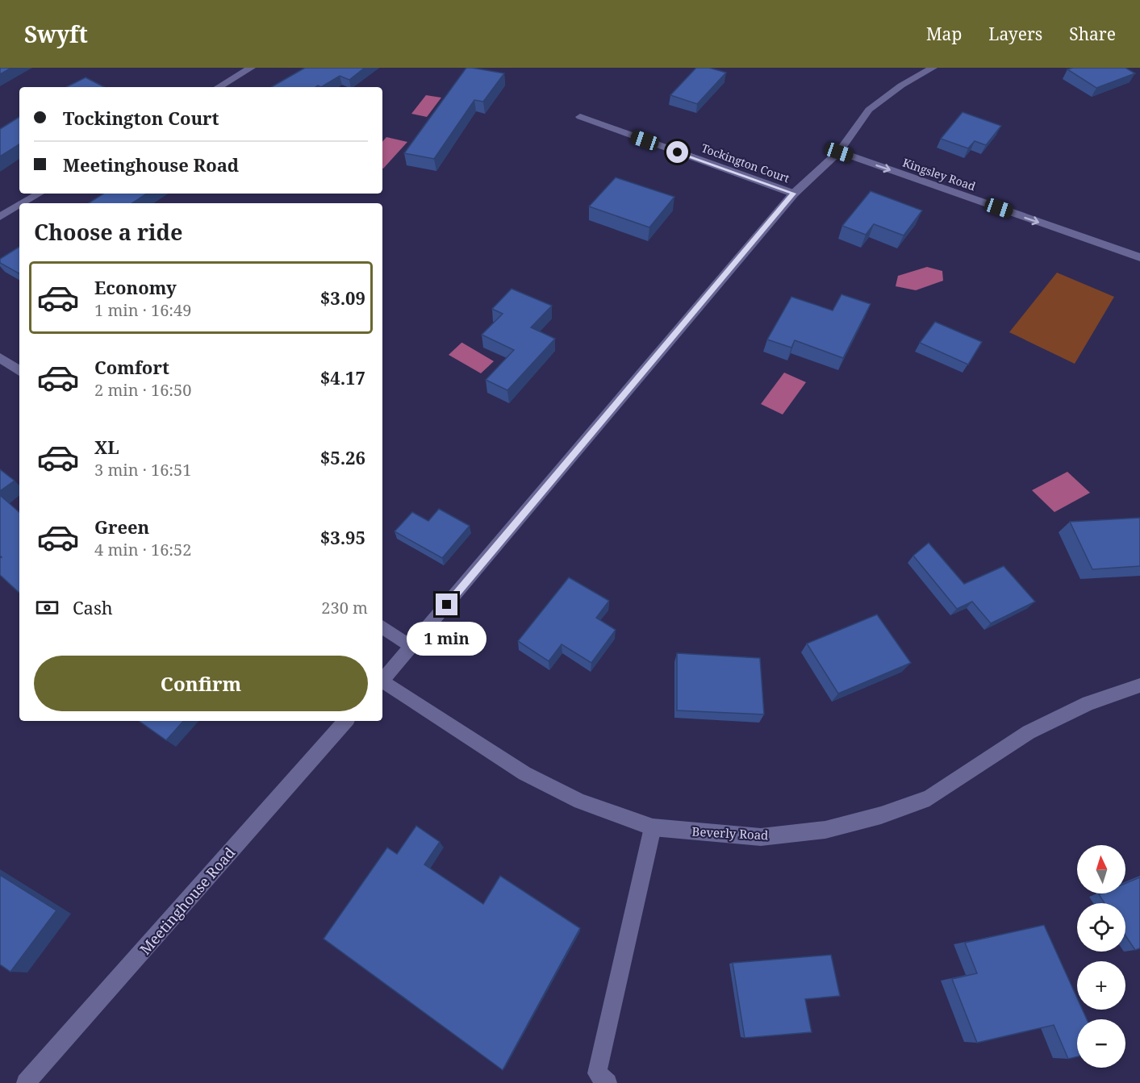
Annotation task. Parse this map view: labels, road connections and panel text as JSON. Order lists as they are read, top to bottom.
{
  "streets": {
    "street": [
      "Tockington Court",
      "Kingsley Road",
      "Beverly Road",
      "Meetinghouse Road"
    ]
  },
  "one_way": ["Kingsley Road"],
  "north": "top",
  "page": {
    "header": "Swyft",
    "nav": ["Map", "Layers", "Share"],
    "banner": ["Tockington Court", "Meetinghouse Road"],
    "heading": "Choose a ride",
    "list": [
      {
        "name": "Economy",
        "note": "1 min · 16:49",
        "value": "$3.09"
      },
      {
        "name": "Comfort",
        "note": "2 min · 16:50",
        "value": "$4.17"
      },
      {
        "name": "XL",
        "note": "3 min · 16:51",
        "value": "$5.26"
      },
      {
        "name": "Green",
        "note": "4 min · 16:52",
        "value": "$3.95"
      }
    ],
    "pay": ["Cash", "230 m"],
    "bubble": "1 min",
    "buttons": "Confirm",
    "map_buttons": ["+", "−"]
  }
}
